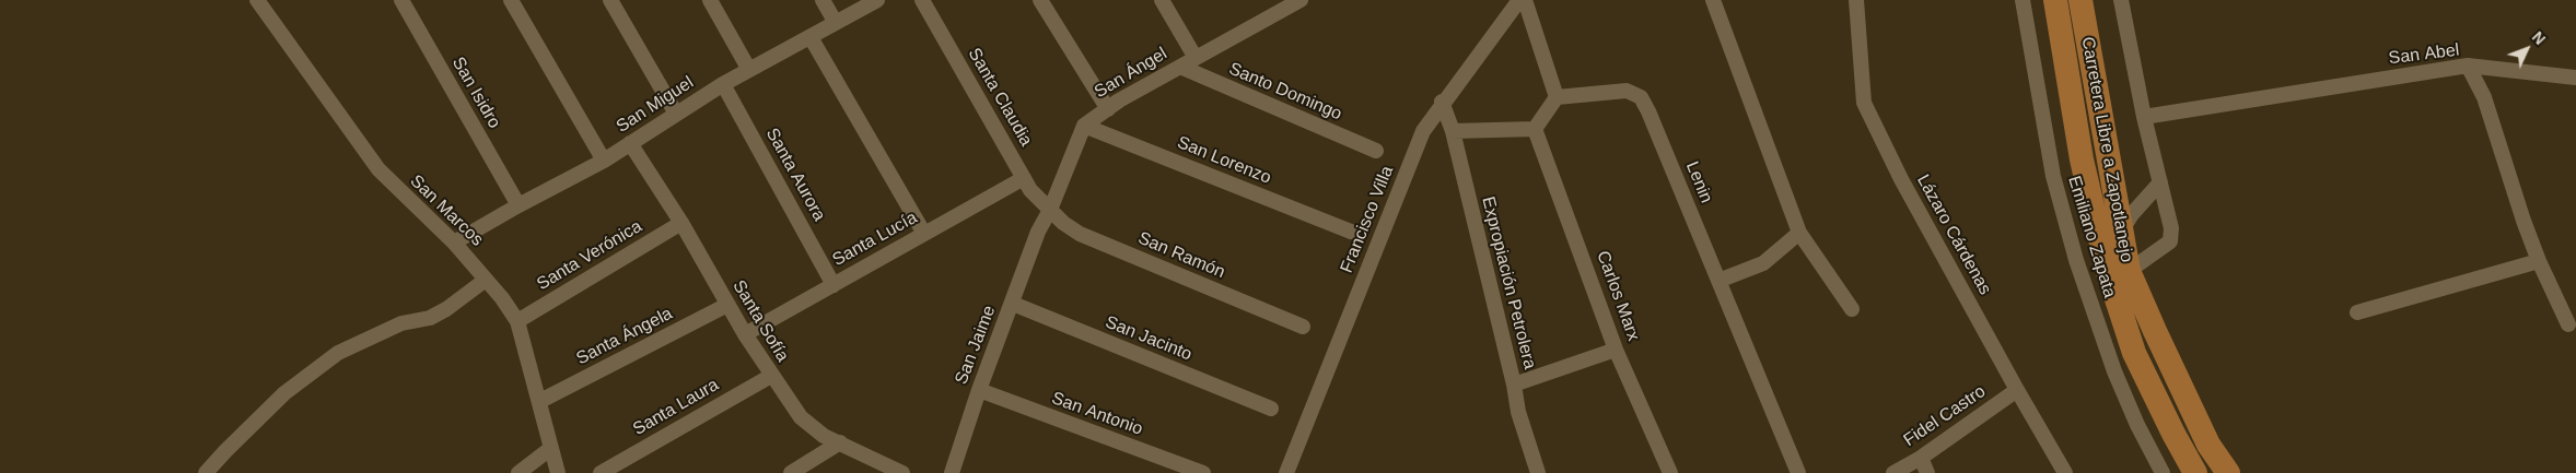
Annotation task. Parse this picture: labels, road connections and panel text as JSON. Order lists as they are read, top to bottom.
{
  "streets": {
    "main road": ["Carretera Libre a Zapotlanejo"],
    "street": [
      "San Abel",
      "San Ángel",
      "Santo Domingo",
      "San Isidro",
      "Santa Claudia",
      "San Miguel",
      "San Lorenzo",
      "Santa Aurora",
      "Lenin",
      "San Marcos",
      "Francisco Villa",
      "Lázaro Cárdenas",
      "Emiliano Zapata",
      "Santa Lucía",
      "Santa Verónica",
      "San Ramón",
      "Expropiación Petrolera",
      "Carlos Marx",
      "Santa Sofía",
      "Santa Ángela",
      "San Jacinto",
      "San Jaime",
      "Santa Laura",
      "San Antonio",
      "Fidel Castro"
    ]
  },
  "crossings": [
    ["San Ángel", "Santo Domingo"],
    ["San Ángel", "San Lorenzo"],
    ["San Isidro", "San Miguel"],
    ["Santa Claudia", "Santa Lucía"],
    ["Santa Claudia", "San Ramón"],
    ["Santa Claudia", "San Jaime"],
    ["San Miguel", "Santa Aurora"],
    ["San Miguel", "San Marcos"],
    ["San Miguel", "Santa Sofía"],
    ["Santa Aurora", "Santa Lucía"],
    ["San Marcos", "Santa Verónica"],
    ["San Marcos", "Santa Ángela"],
    ["Francisco Villa", "Expropiación Petrolera"],
    ["Lázaro Cárdenas", "Fidel Castro"],
    ["Santa Lucía", "Santa Sofía"],
    ["Santa Verónica", "Santa Sofía"],
    ["San Ramón", "San Jaime"],
    ["Santa Sofía", "Santa Ángela"],
    ["Santa Sofía", "Santa Laura"],
    ["San Jacinto", "San Jaime"],
    ["San Jaime", "San Antonio"]
  ],
  "north": "top right"
}
